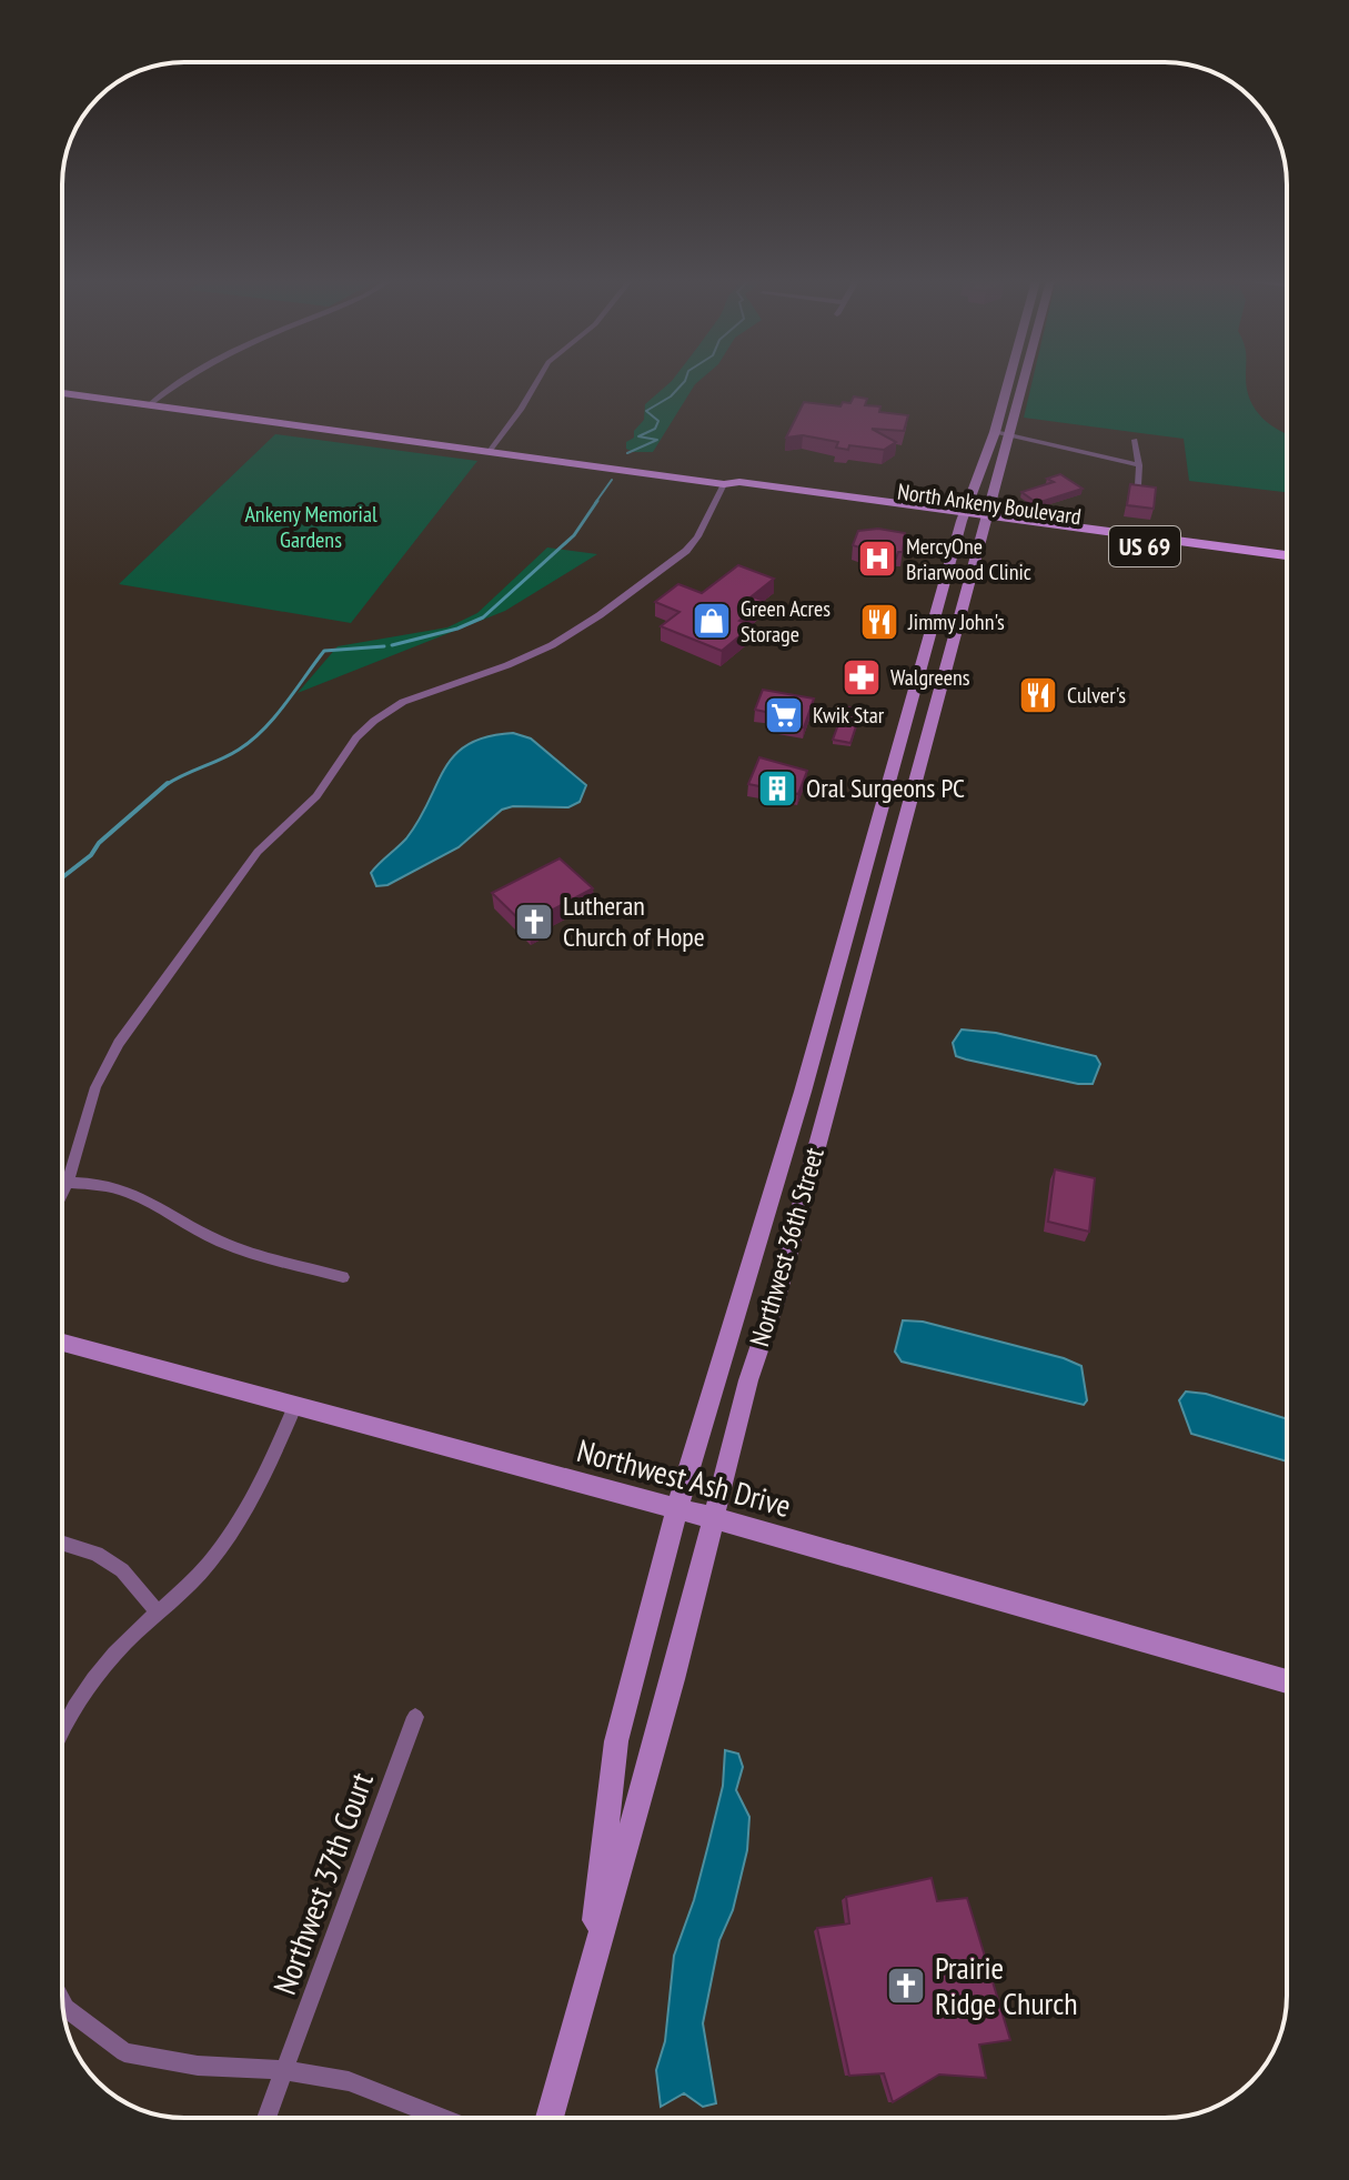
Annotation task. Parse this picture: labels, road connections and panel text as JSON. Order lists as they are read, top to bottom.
{
  "streets": {
    "main road": [
      "North Ankeny Boulevard",
      "US 69",
      "Northwest 36th Street",
      "Northwest Ash Drive"
    ],
    "street": ["Northwest 37th Court"]
  },
  "crossings": [
    ["North Ankeny Boulevard", "US 69"],
    ["North Ankeny Boulevard", "Northwest 36th Street"],
    ["Northwest 36th Street", "Northwest Ash Drive"]
  ],
  "parks": ["Ankeny Memorial Gardens"],
  "places": {
    "hospital": ["MercyOne Briarwood Clinic"],
    "shop": ["Green Acres Storage"],
    "restaurant": ["Jimmy John's", "Culver's"],
    "pharmacy": ["Walgreens"],
    "supermarket": ["Kwik Star"],
    "building": ["Oral Surgeons PC"],
    "church": ["Lutheran Church of Hope", "Prairie Ridge Church"]
  }
}
